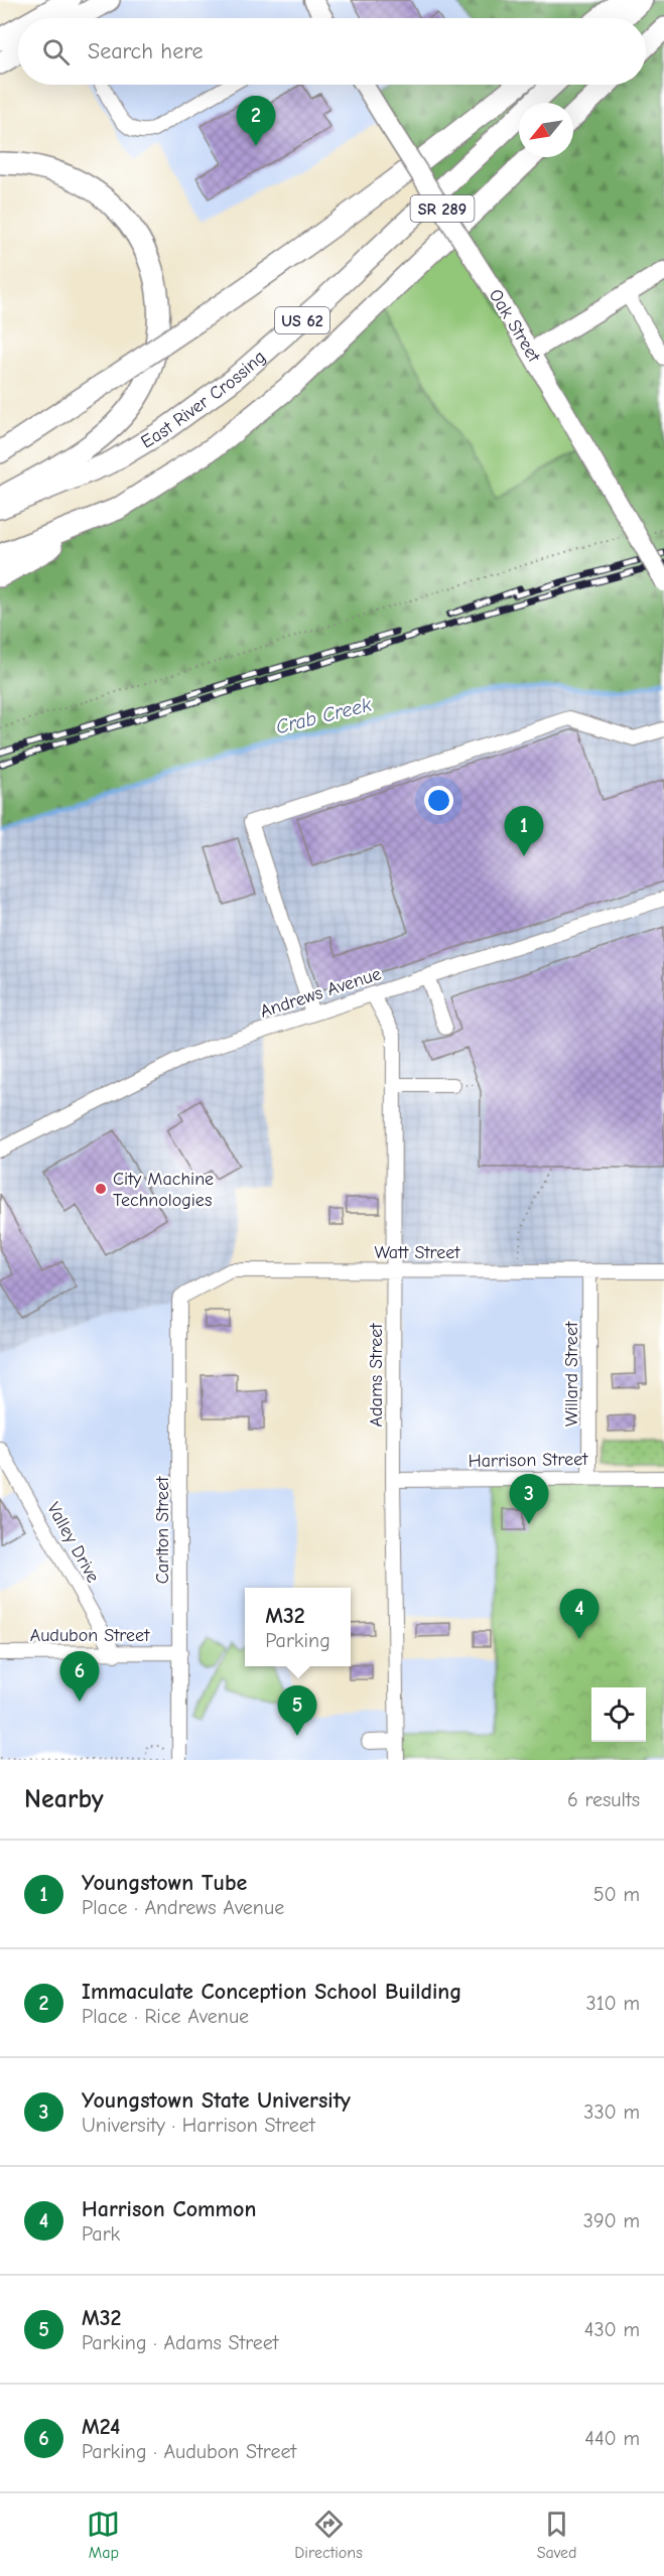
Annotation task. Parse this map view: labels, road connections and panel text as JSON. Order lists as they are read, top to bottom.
{
  "streets": {
    "highway": ["US 62", "East River Crossing"],
    "main road": ["SR 289", "Oak Street"],
    "street": [
      "Andrews Avenue",
      "Watt Street",
      "Willard Street",
      "Adams Street",
      "Harrison Street",
      "Carlton Street",
      "Valley Drive",
      "Audubon Street"
    ]
  },
  "crossings": [
    ["Andrews Avenue", "Adams Street"],
    ["Watt Street", "Willard Street"],
    ["Watt Street", "Adams Street"],
    ["Watt Street", "Carlton Street"],
    ["Willard Street", "Harrison Street"],
    ["Adams Street", "Harrison Street"],
    ["Carlton Street", "Audubon Street"],
    ["Valley Drive", "Audubon Street"]
  ],
  "water": ["Crab Creek"],
  "places": ["City Machine Technologies"],
  "north": "bottom left",
  "page": {
    "search": "Search here",
    "pins": [
      "2",
      "1",
      "3",
      "4",
      "6",
      "5"
    ],
    "popup": ["M32", "Parking"],
    "heading": ["Nearby", "6 results"],
    "list": [
      {
        "mark": "1",
        "name": "Youngstown Tube",
        "note": "Place · Andrews Avenue",
        "value": "50 m"
      },
      {
        "mark": "2",
        "name": "Immaculate Conception School Building",
        "note": "Place · Rice Avenue",
        "value": "310 m"
      },
      {
        "mark": "3",
        "name": "Youngstown State University",
        "note": "University · Harrison Street",
        "value": "330 m"
      },
      {
        "mark": "4",
        "name": "Harrison Common",
        "note": "Park",
        "value": "390 m"
      },
      {
        "mark": "5",
        "name": "M32",
        "note": "Parking · Adams Street",
        "value": "430 m"
      },
      {
        "mark": "6",
        "name": "M24",
        "note": "Parking · Audubon Street",
        "value": "440 m"
      }
    ],
    "nav": ["Map", "Directions", "Saved"]
  }
}
